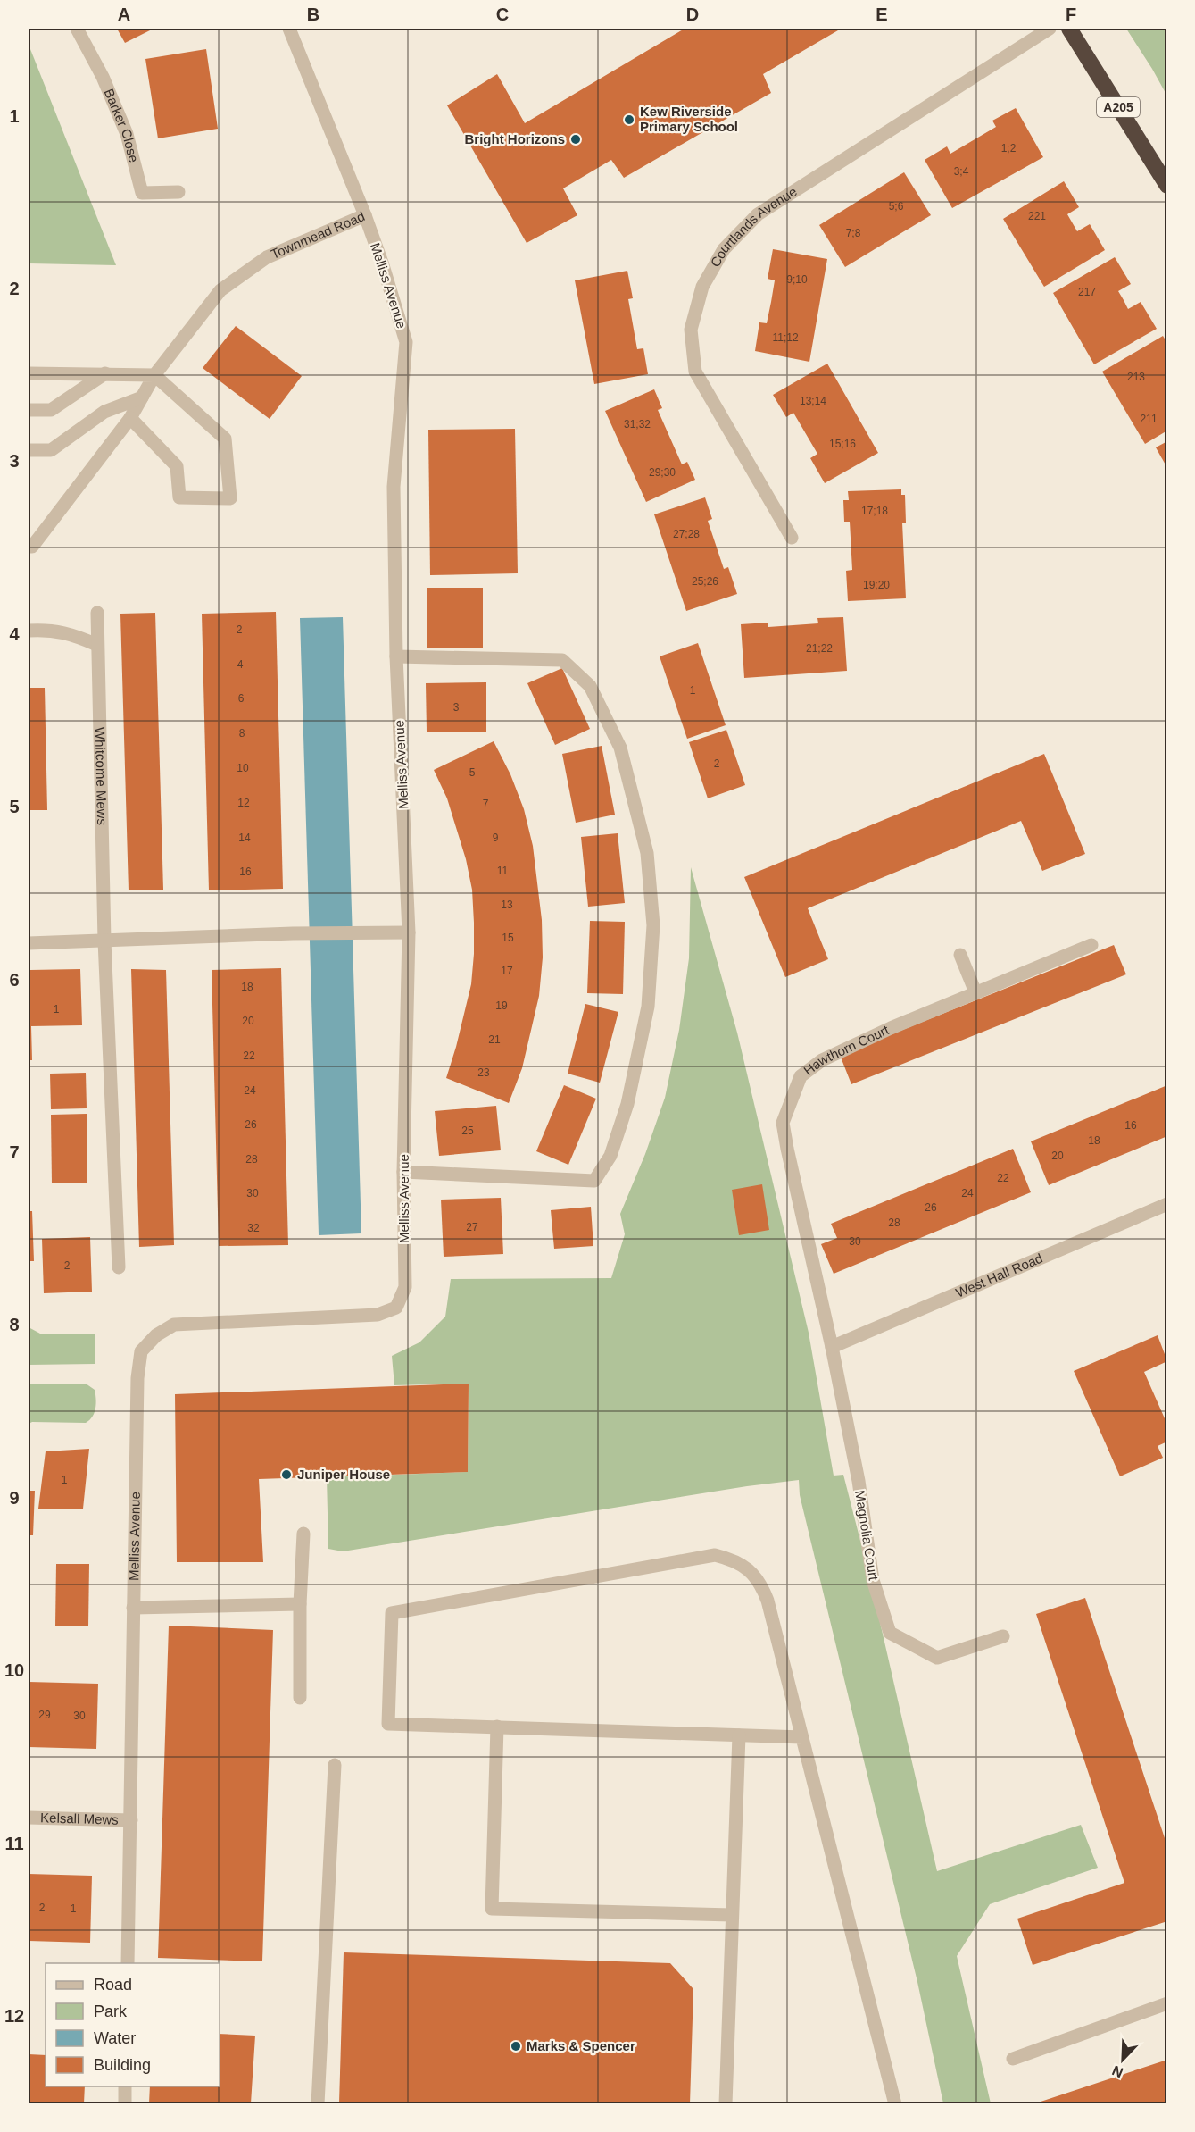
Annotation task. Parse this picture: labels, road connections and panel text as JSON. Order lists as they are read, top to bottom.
{
  "streets": {
    "highway": ["A205"],
    "street": [
      "Barker Close",
      "Courtlands Avenue",
      "Townmead Road",
      "Melliss Avenue",
      "Whitcome Mews",
      "Hawthorn Court",
      "West Hall Road",
      "Magnolia Court",
      "Kelsall Mews"
    ]
  },
  "crossings": [
    ["Townmead Road", "Melliss Avenue"],
    ["Melliss Avenue", "Kelsall Mews"],
    ["Hawthorn Court", "West Hall Road"],
    ["Hawthorn Court", "Magnolia Court"],
    ["West Hall Road", "Magnolia Court"]
  ],
  "places": [
    "Kew Riverside Primary School",
    "Bright Horizons",
    "Juniper House",
    "Marks & Spencer"
  ],
  "house_numbers": [
    "1;2",
    "3;4",
    "5;6",
    "221",
    "7;8",
    "9;10",
    "217",
    "11;12",
    "213",
    "13;14",
    "211",
    "31;32",
    "15;16",
    "29;30",
    "17;18",
    "27;28",
    "25;26",
    "19;20",
    "2",
    "21;22",
    "4",
    "1",
    "6",
    "3",
    "8",
    "2",
    "10",
    "5",
    "12",
    "7",
    "14",
    "9",
    "11",
    "16",
    "13",
    "15",
    "17",
    "18",
    "19",
    "1",
    "20",
    "21",
    "22",
    "23",
    "24",
    "26",
    "16",
    "25",
    "18",
    "20",
    "28",
    "22",
    "30",
    "24",
    "26",
    "28",
    "27",
    "32",
    "30",
    "2",
    "1",
    "29",
    "30",
    "2",
    "1"
  ],
  "legend": [
    "Road",
    "Park",
    "Water",
    "Building"
  ],
  "north": "bottom left",
  "grid": {
    "columns": [
      "A",
      "B",
      "C",
      "D",
      "E",
      "F"
    ],
    "rows": [
      "1",
      "2",
      "3",
      "4",
      "5",
      "6",
      "7",
      "8",
      "9",
      "10",
      "11",
      "12"
    ]
  }
}
